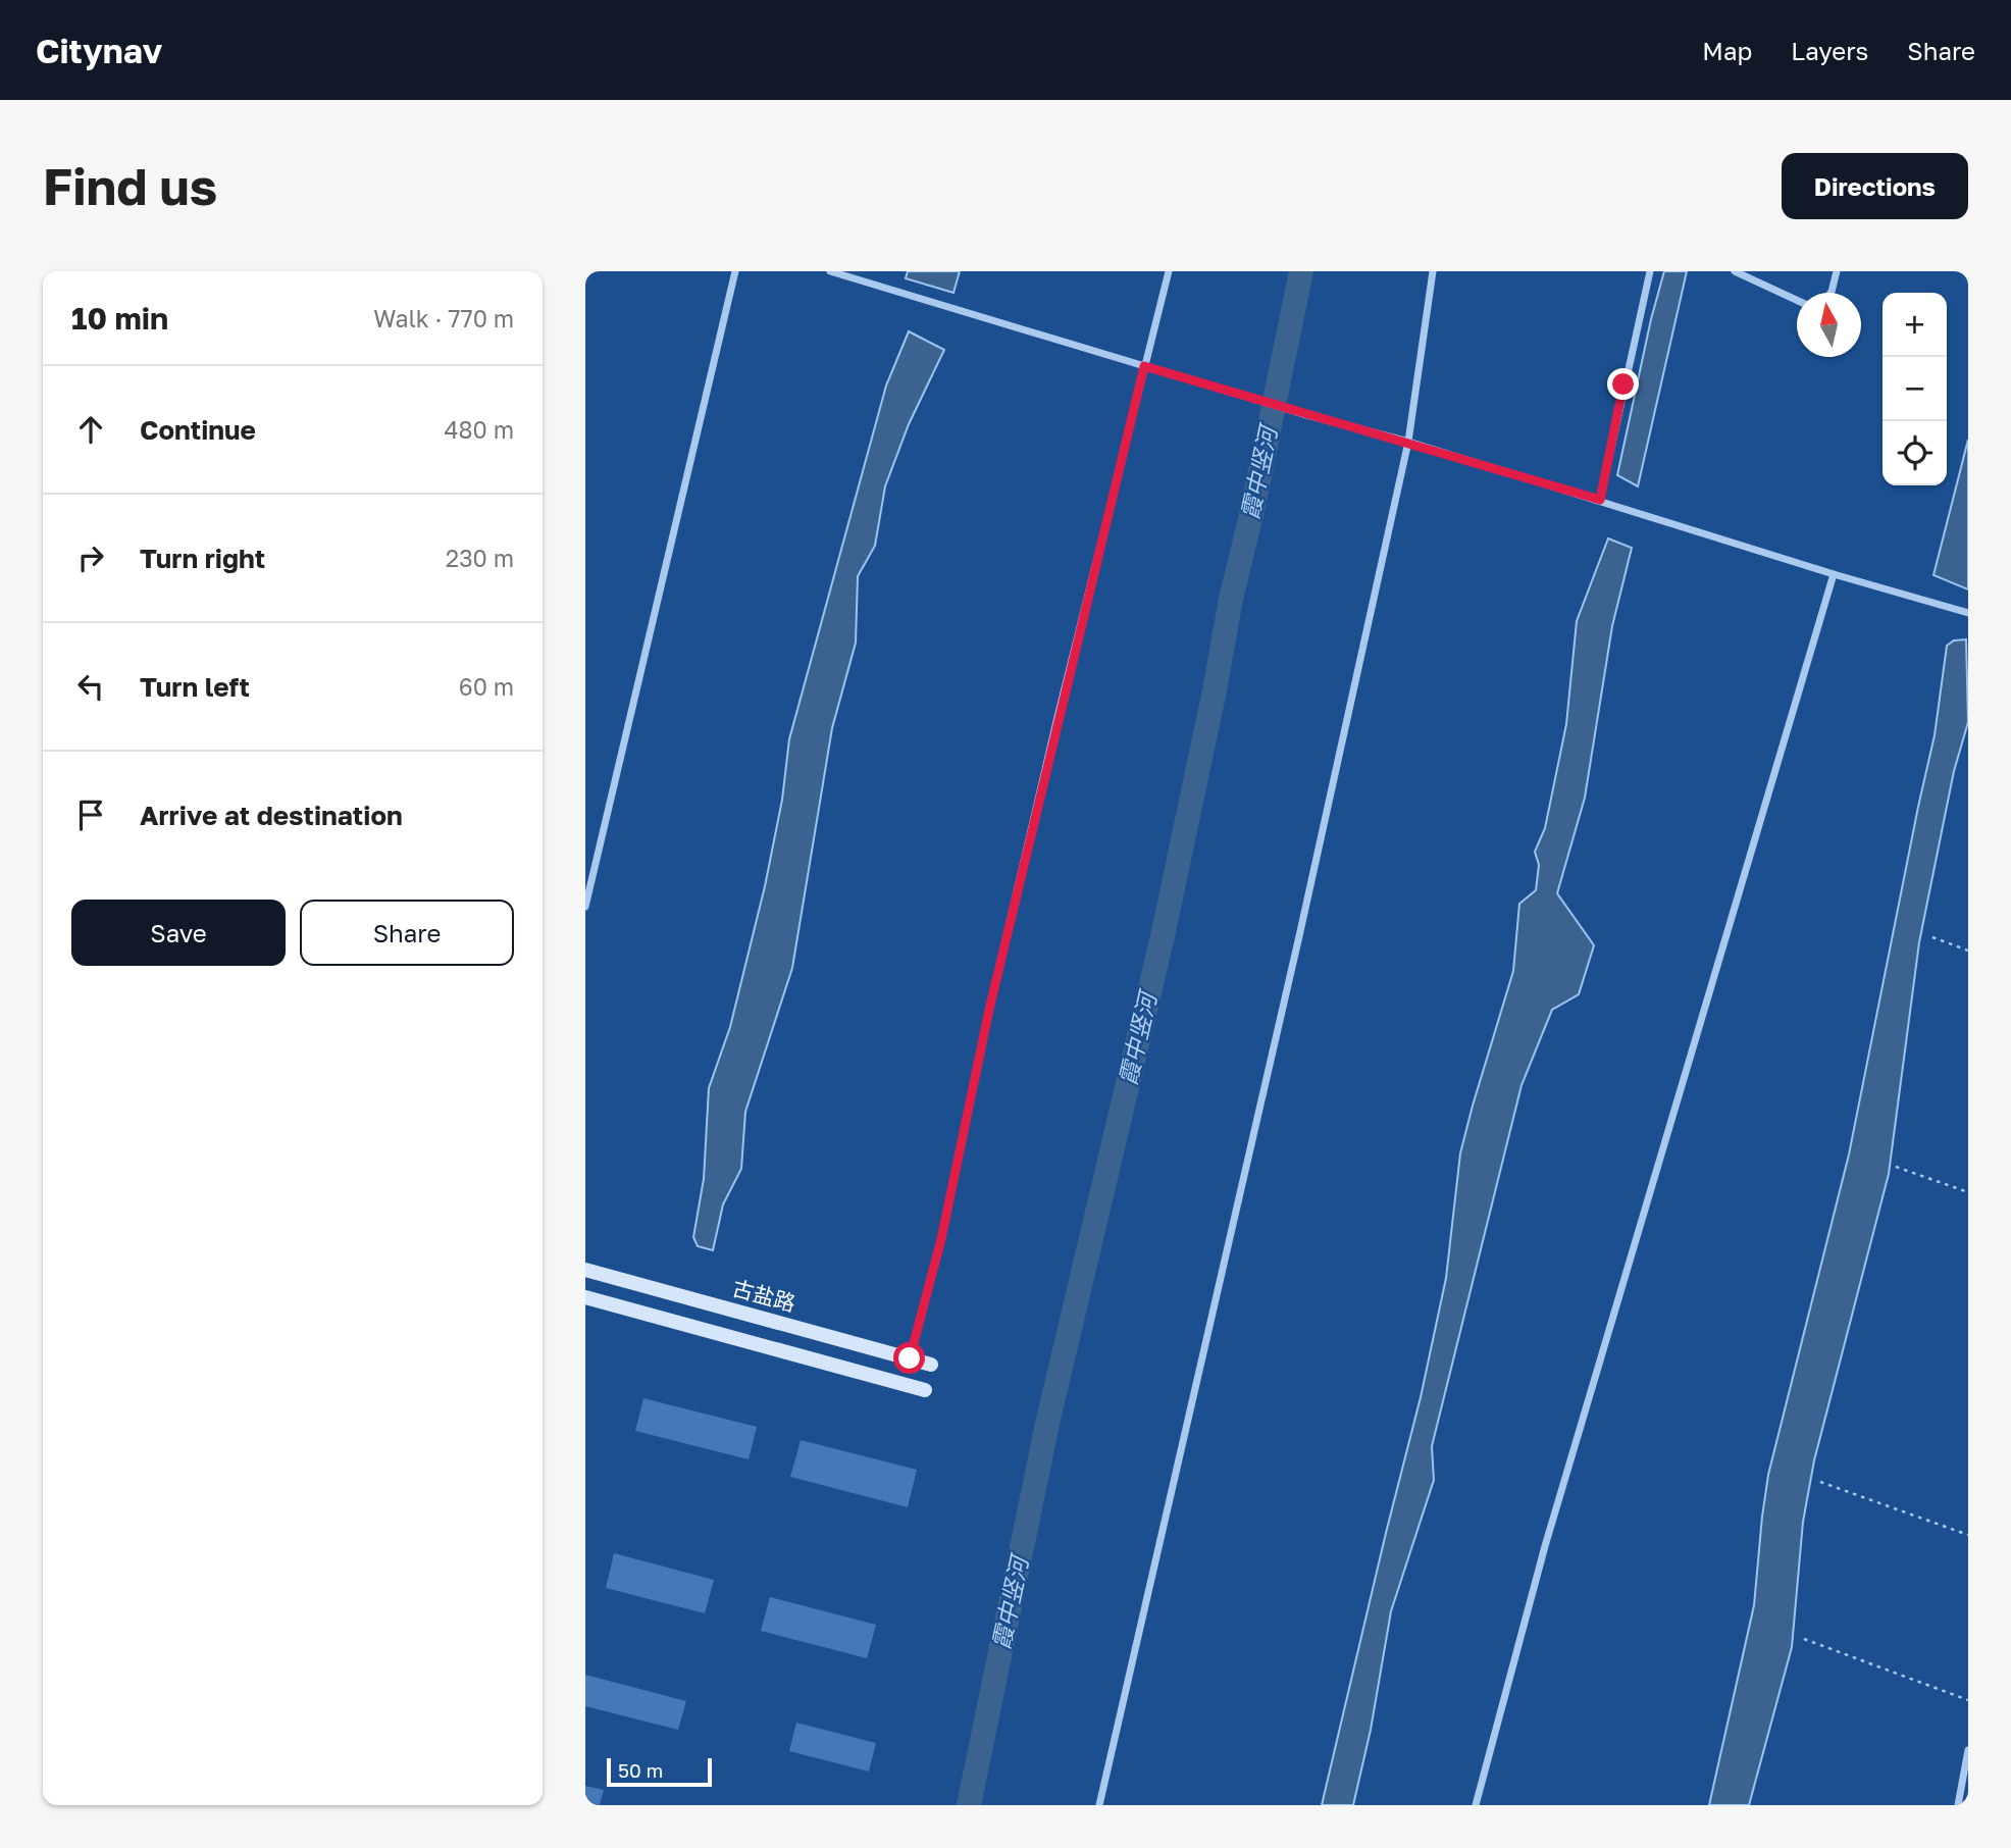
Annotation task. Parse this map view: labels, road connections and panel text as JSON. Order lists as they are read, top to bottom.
{
  "streets": {
    "street": ["古盐路"]
  },
  "water": ["霞中竖河"],
  "scale_bar": "50 m",
  "north": "top",
  "page": {
    "header": "Citynav",
    "nav": ["Map", "Layers", "Share"],
    "buttons": [
      "Directions",
      ["Save", "Share"]
    ],
    "title": "Find us",
    "heading": ["10 min", "Walk · 770 m"],
    "map_buttons": ["+", "−"],
    "list": [
      ["Continue", "480 m"],
      ["Turn right", "230 m"],
      ["Turn left", "60 m"],
      "Arrive at destination"
    ],
    "scale": "50 m"
  }
}
